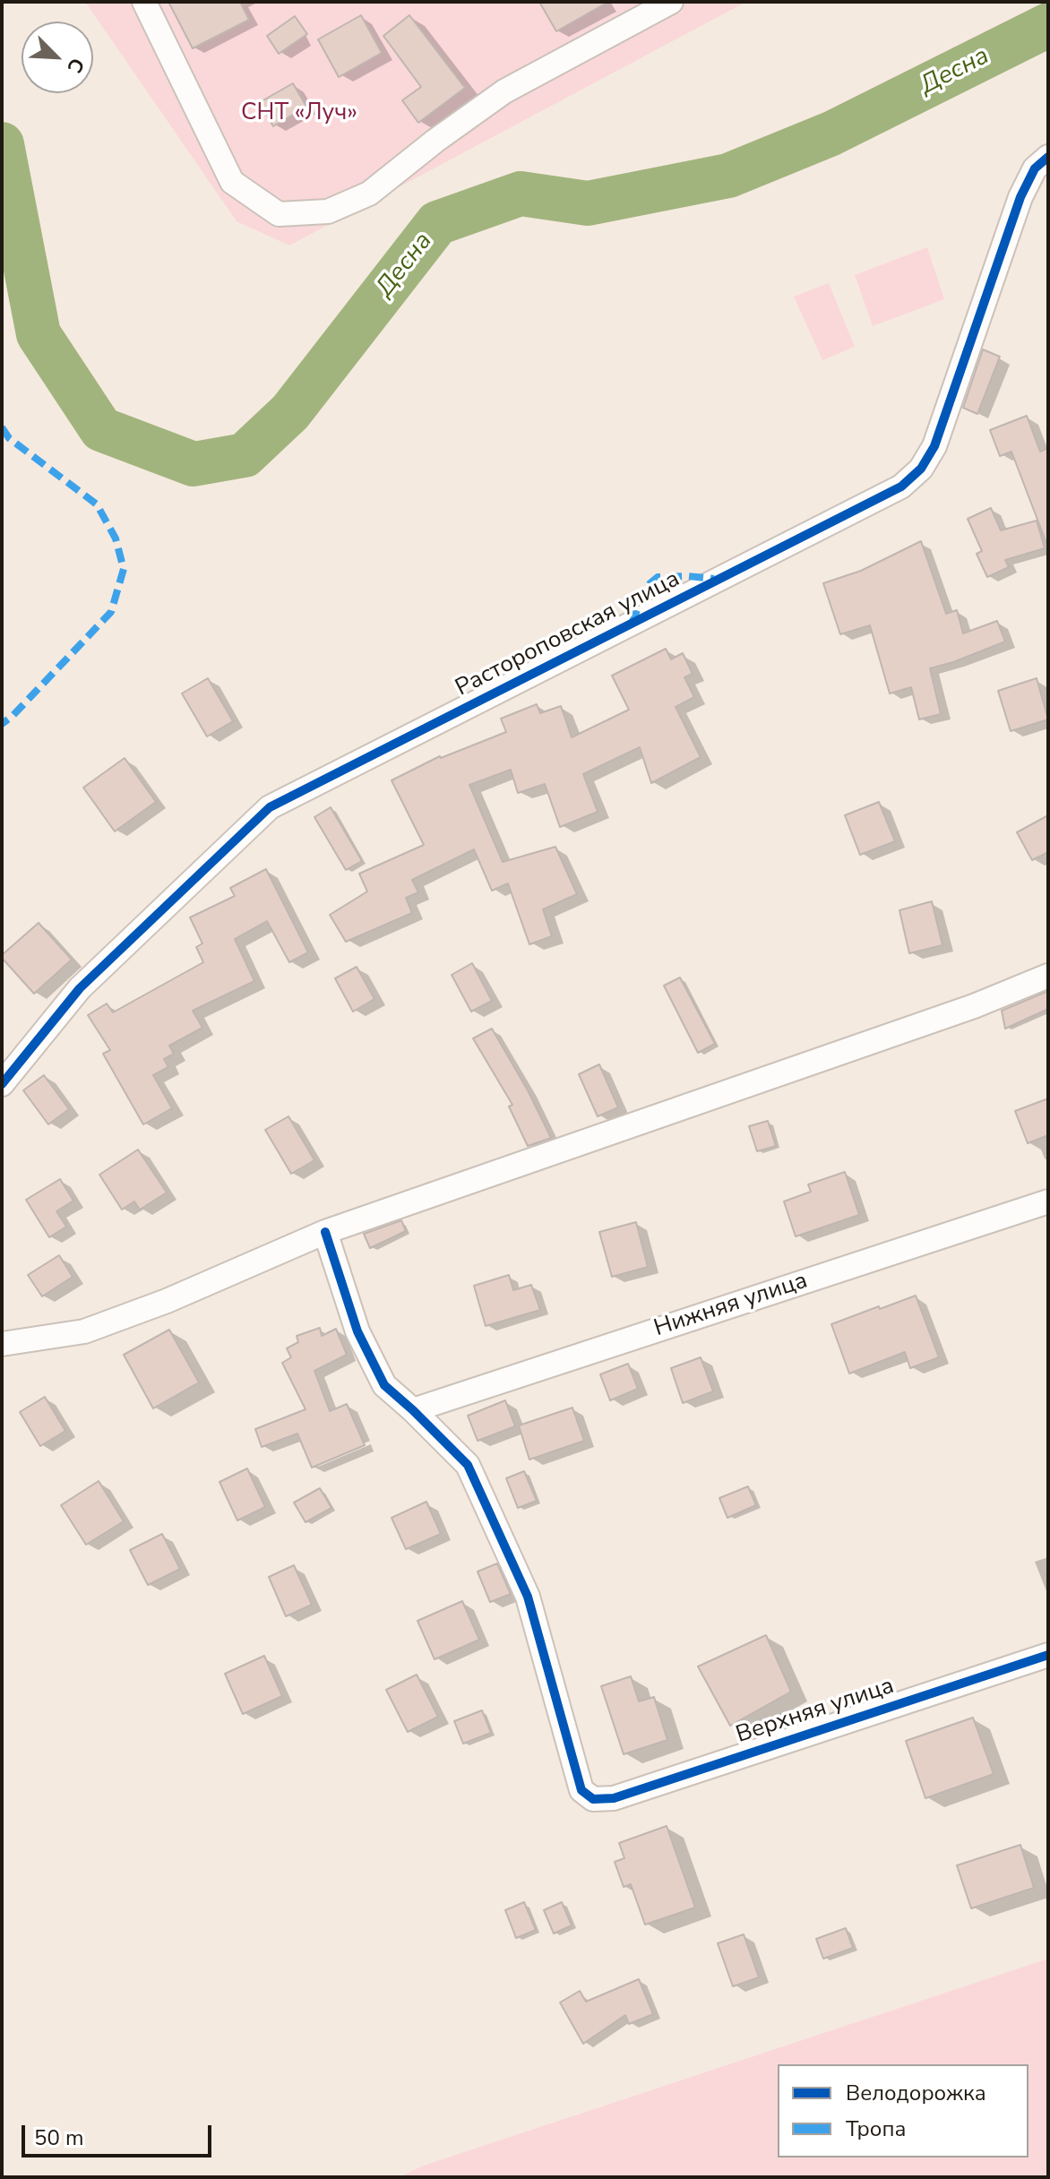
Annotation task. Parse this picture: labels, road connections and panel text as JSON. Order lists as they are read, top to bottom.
{
  "streets": {
    "street": ["Растороповская улица", "Нижняя улица", "Верхняя улица"]
  },
  "crossings": [
    ["Нижняя улица", "Верхняя улица"]
  ],
  "water": ["Десна"],
  "parks": ["СНТ «Луч»"],
  "legend": ["Велодорожка", "Тропа"],
  "scale_bar": "50 m",
  "north": "bottom right"
}
